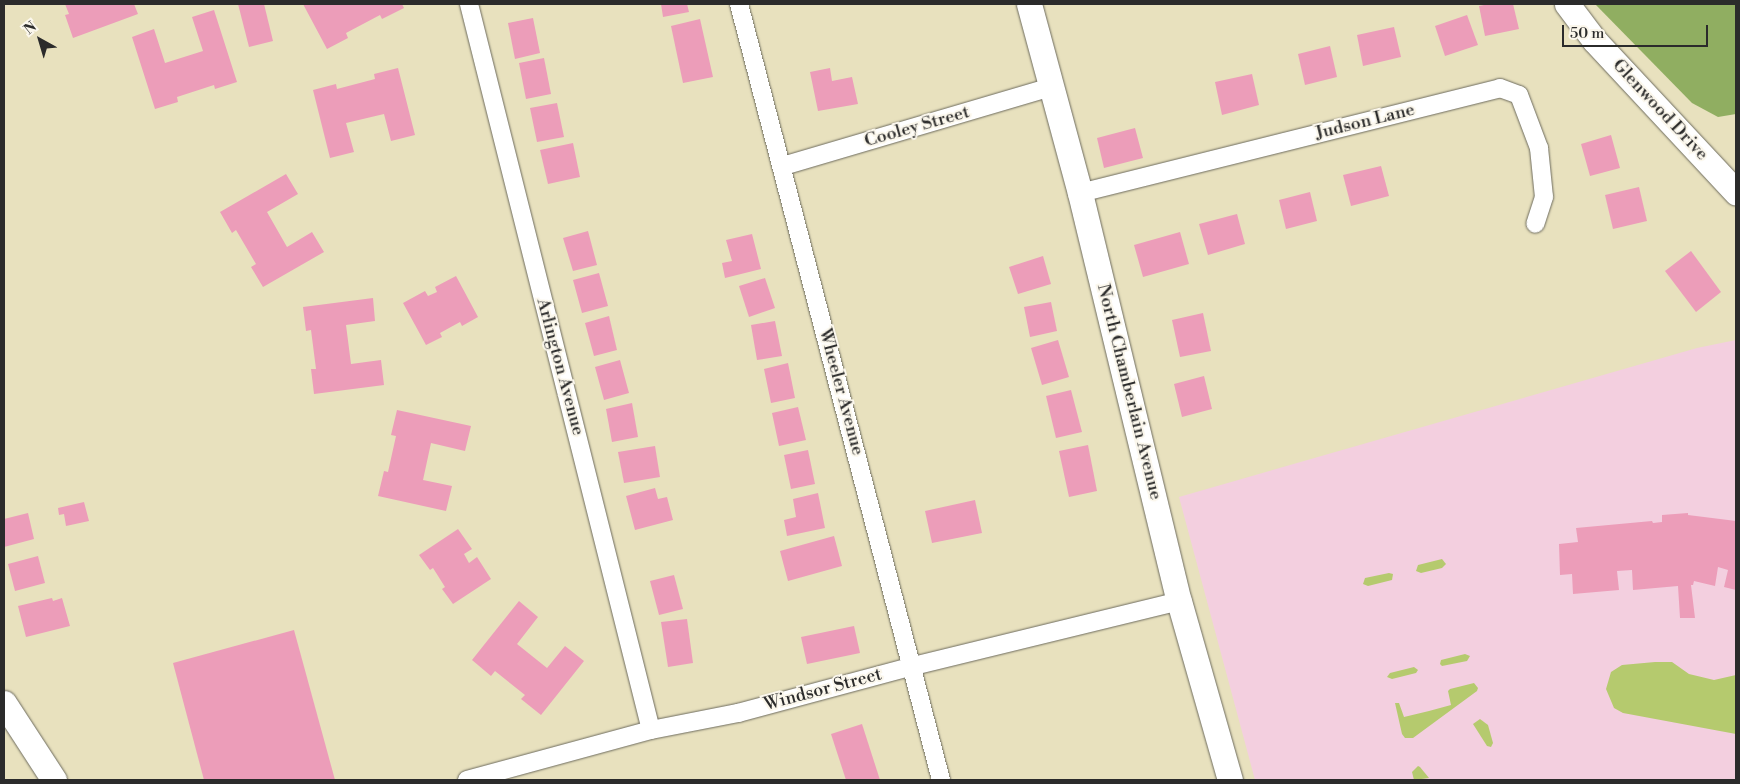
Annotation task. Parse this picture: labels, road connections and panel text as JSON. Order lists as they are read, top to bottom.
{
  "streets": {
    "street": [
      "Glenwood Drive",
      "Judson Lane",
      "Cooley Street",
      "Arlington Avenue",
      "Wheeler Avenue",
      "North Chamberlain Avenue",
      "Windsor Street"
    ]
  },
  "crossings": [
    ["Judson Lane", "North Chamberlain Avenue"],
    ["Cooley Street", "Wheeler Avenue"],
    ["Cooley Street", "North Chamberlain Avenue"],
    ["Arlington Avenue", "Windsor Street"],
    ["Wheeler Avenue", "Windsor Street"],
    ["North Chamberlain Avenue", "Windsor Street"]
  ],
  "scale_bar": "50 m",
  "north": "top left"
}
